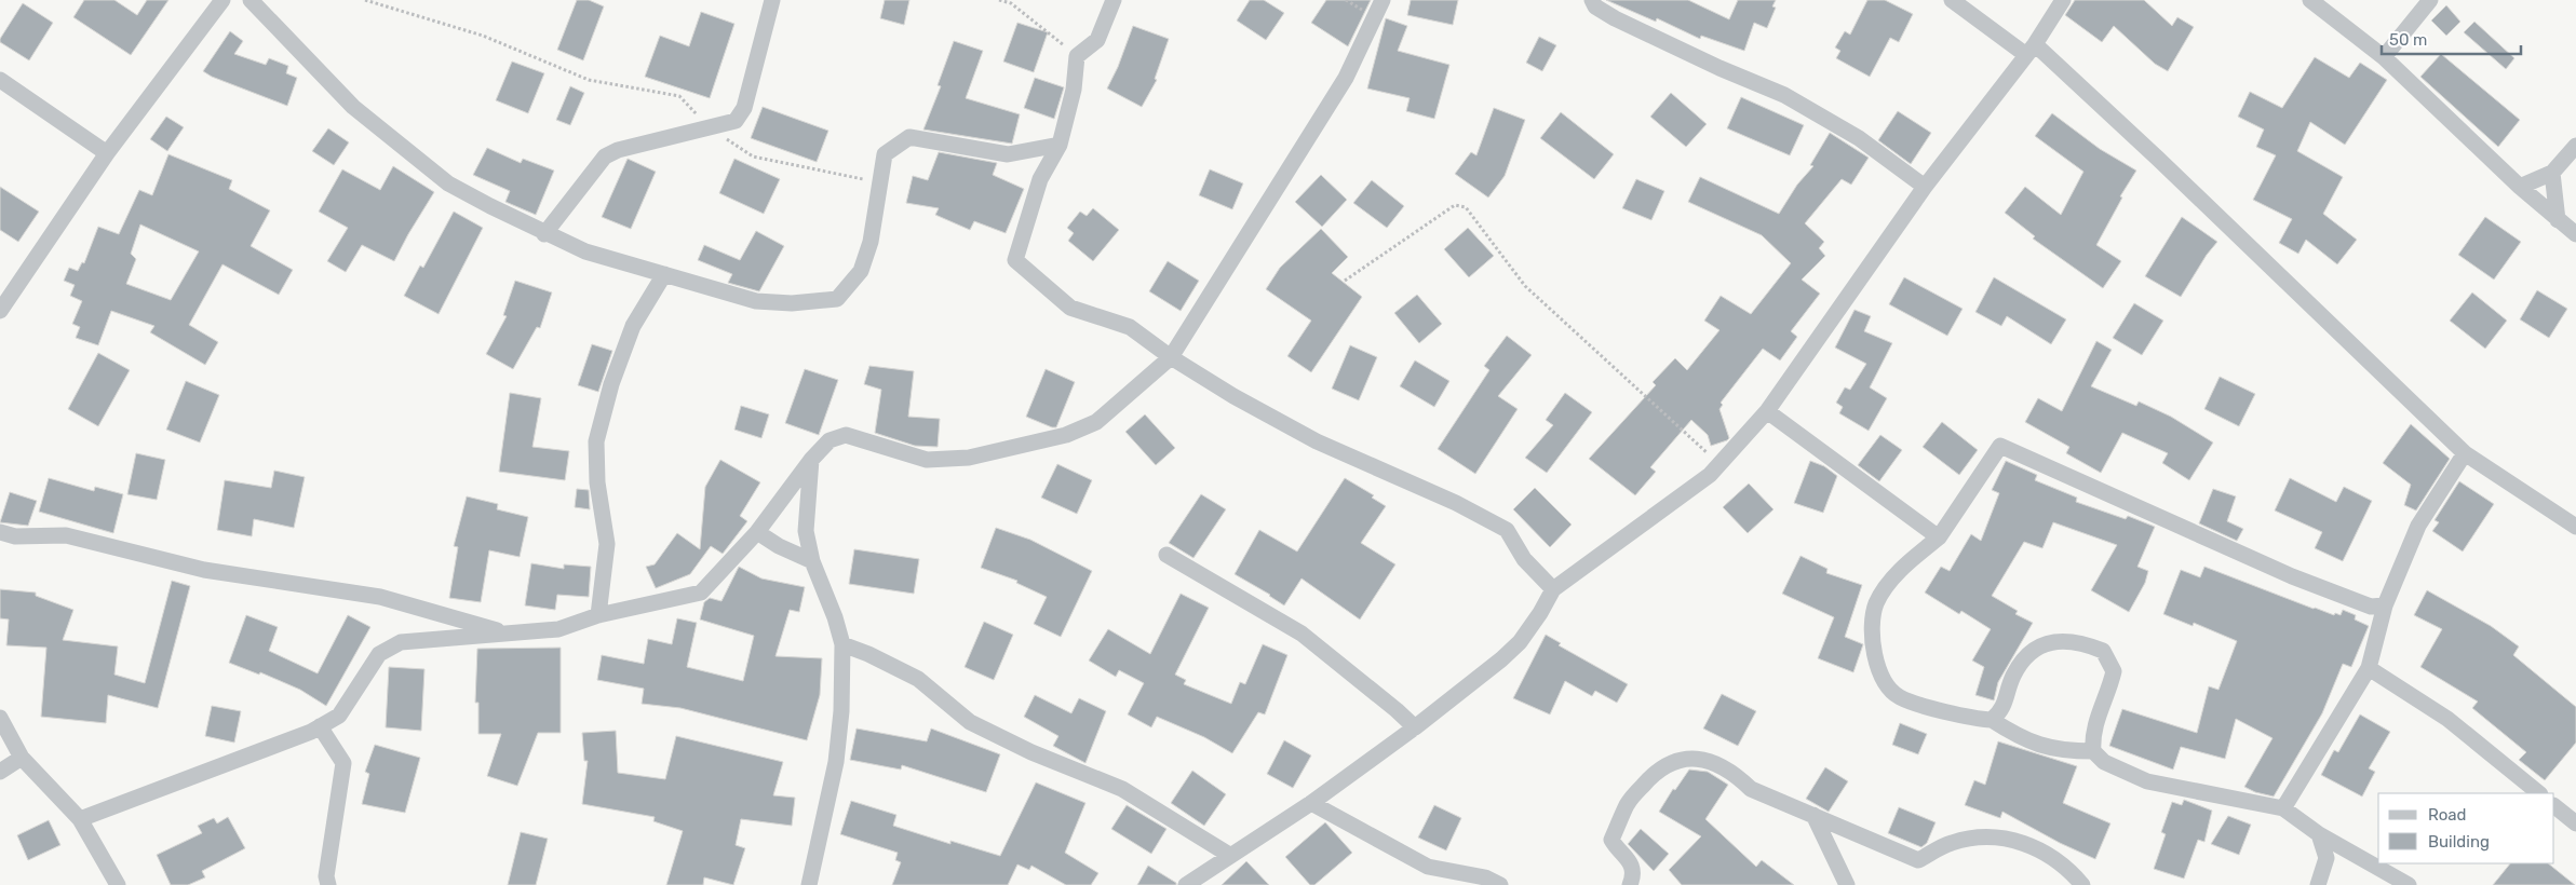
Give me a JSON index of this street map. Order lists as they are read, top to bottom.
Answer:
{
  "legend": ["Road", "Building"],
  "scale_bar": "50 m"
}
